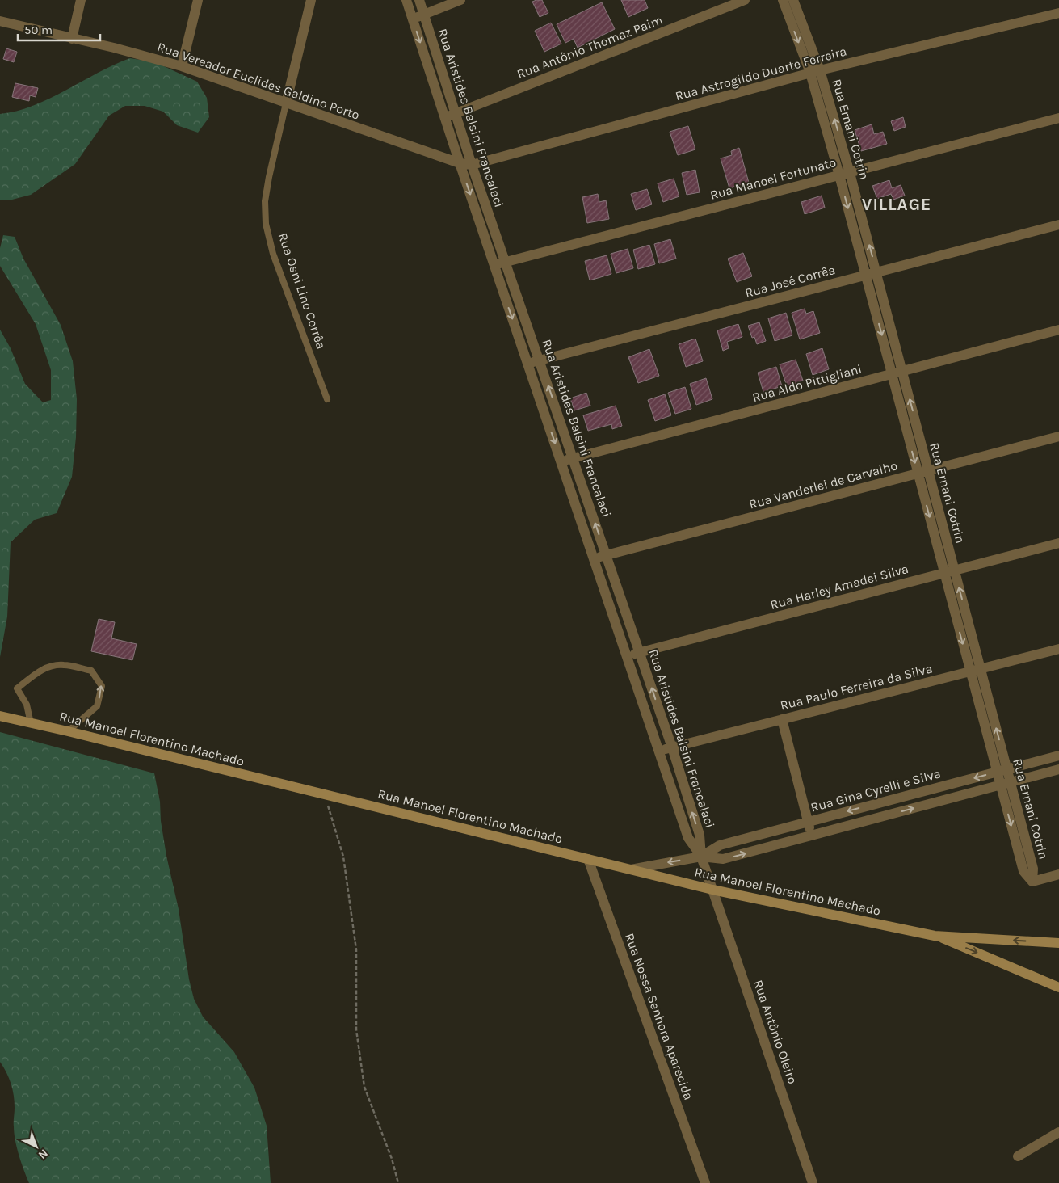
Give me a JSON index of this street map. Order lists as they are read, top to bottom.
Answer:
{
  "streets": {
    "main road": ["Rua Manoel Florentino Machado"],
    "street": [
      "Rua Antônio Thomaz Paim",
      "Rua Astrogildo Duarte Ferreira",
      "Rua Vereador Euclides Galdino Porto",
      "Rua Aristides Balsini Francalaci",
      "Rua Ernani Cotrin",
      "Rua Manoel Fortunato",
      "Rua José Corrêa",
      "Rua Osni Lino Corrêa",
      "Rua Aldo Pittigliani",
      "Rua Vanderlei de Carvalho",
      "Rua Harley Amadei Silva",
      "Rua Paulo Ferreira da Silva",
      "Rua Gina Cyrelli e Silva",
      "Rua Nossa Senhora Aparecida",
      "Rua Antônio Oleiro"
    ]
  },
  "crossings": [
    ["Rua Antônio Thomaz Paim", "Rua Aristides Balsini Francalaci"],
    ["Rua Astrogildo Duarte Ferreira", "Rua Vereador Euclides Galdino Porto"],
    ["Rua Astrogildo Duarte Ferreira", "Rua Aristides Balsini Francalaci"],
    ["Rua Astrogildo Duarte Ferreira", "Rua Ernani Cotrin"],
    ["Rua Vereador Euclides Galdino Porto", "Rua Aristides Balsini Francalaci"],
    ["Rua Vereador Euclides Galdino Porto", "Rua Osni Lino Corrêa"],
    ["Rua Aristides Balsini Francalaci", "Rua Manoel Fortunato"],
    ["Rua Aristides Balsini Francalaci", "Rua José Corrêa"],
    ["Rua Aristides Balsini Francalaci", "Rua Aldo Pittigliani"],
    ["Rua Aristides Balsini Francalaci", "Rua Vanderlei de Carvalho"],
    ["Rua Aristides Balsini Francalaci", "Rua Harley Amadei Silva"],
    ["Rua Aristides Balsini Francalaci", "Rua Paulo Ferreira da Silva"],
    ["Rua Aristides Balsini Francalaci", "Rua Gina Cyrelli e Silva"],
    ["Rua Aristides Balsini Francalaci", "Rua Antônio Oleiro"],
    ["Rua Ernani Cotrin", "Rua Manoel Fortunato"],
    ["Rua Ernani Cotrin", "Rua José Corrêa"],
    ["Rua Ernani Cotrin", "Rua Aldo Pittigliani"],
    ["Rua Ernani Cotrin", "Rua Vanderlei de Carvalho"],
    ["Rua Ernani Cotrin", "Rua Harley Amadei Silva"],
    ["Rua Ernani Cotrin", "Rua Paulo Ferreira da Silva"],
    ["Rua Ernani Cotrin", "Rua Gina Cyrelli e Silva"],
    ["Rua Manoel Florentino Machado", "Rua Gina Cyrelli e Silva"],
    ["Rua Manoel Florentino Machado", "Rua Nossa Senhora Aparecida"],
    ["Rua Manoel Florentino Machado", "Rua Antônio Oleiro"],
    ["Rua Gina Cyrelli e Silva", "Rua Antônio Oleiro"]
  ],
  "districts": ["VILLAGE"],
  "scale_bar": "50 m",
  "north": "bottom right"
}
